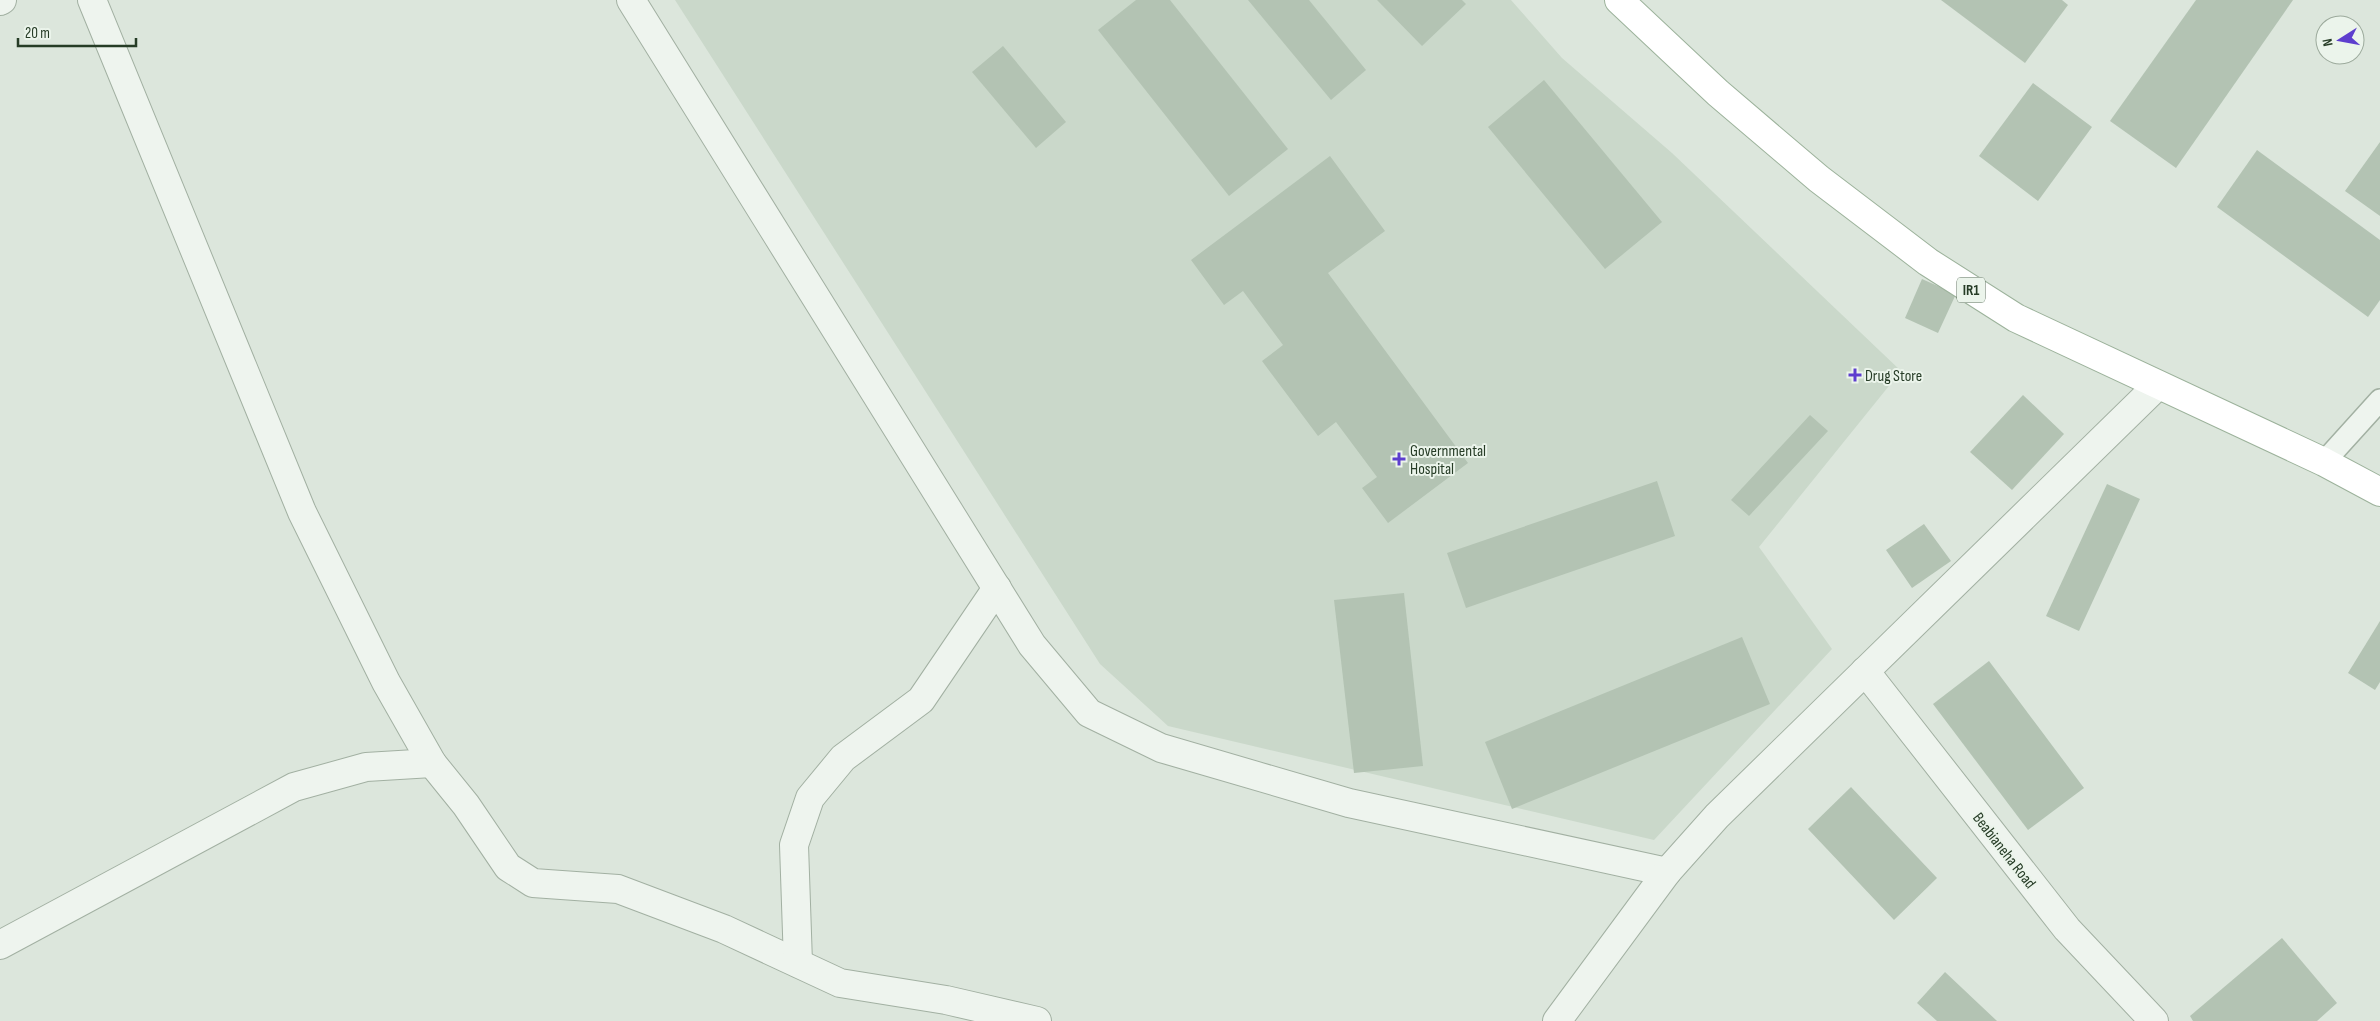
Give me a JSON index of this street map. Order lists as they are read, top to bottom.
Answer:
{
  "streets": {
    "main road": ["IR1"],
    "street": ["Beabianeha Road"]
  },
  "places": {
    "health": ["Drug Store", "Governmental Hospital"]
  },
  "scale_bar": "20 m",
  "north": "left"
}
